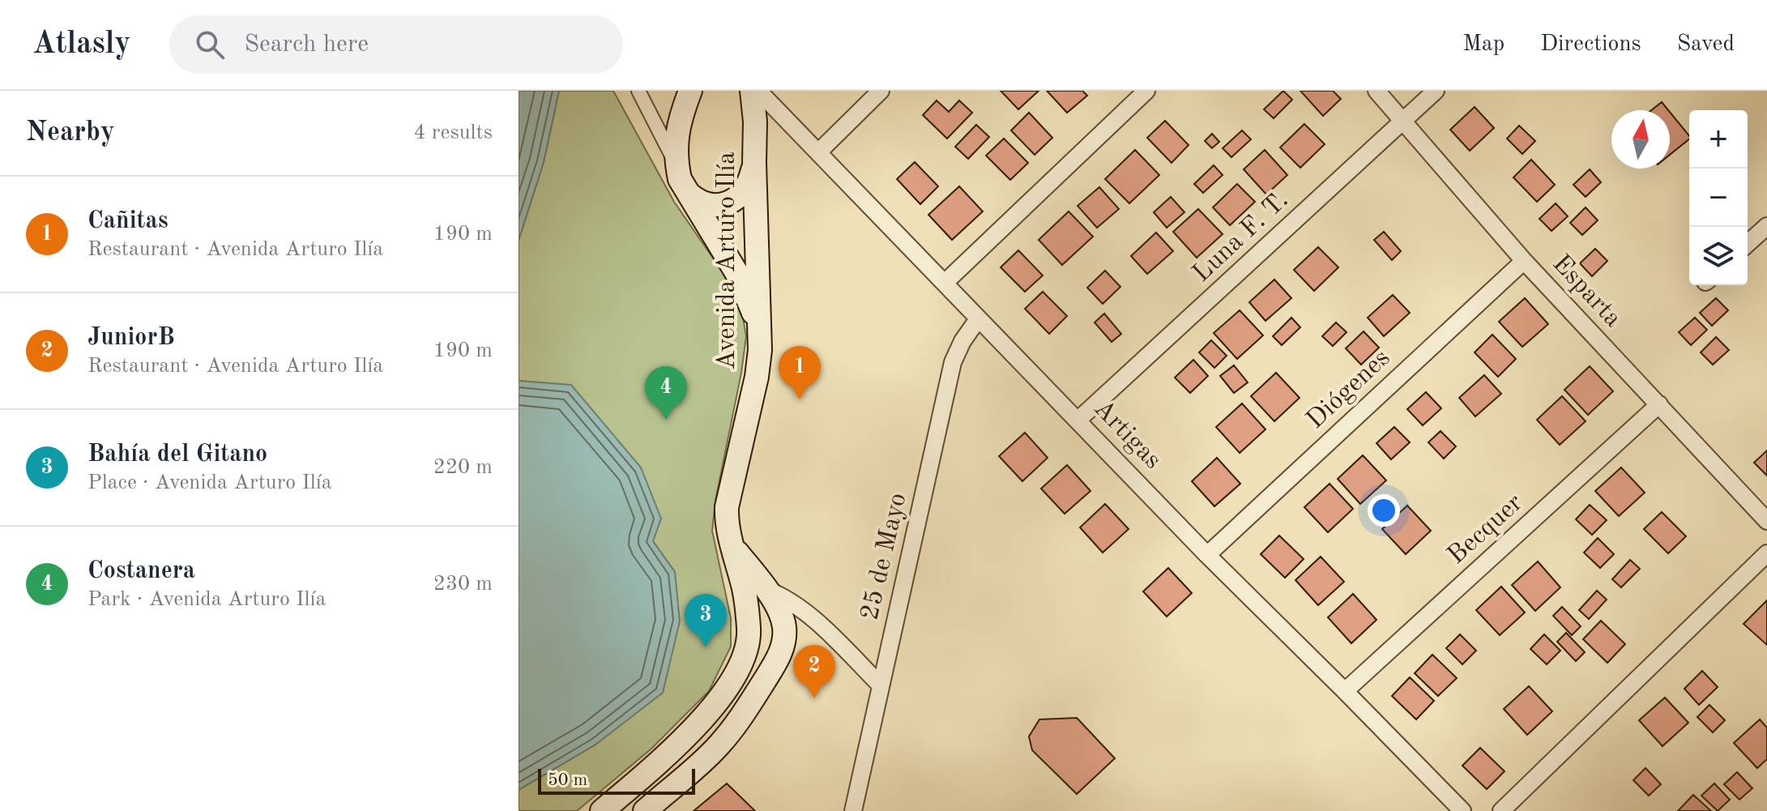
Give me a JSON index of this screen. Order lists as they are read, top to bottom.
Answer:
{
  "streets": {
    "main road": ["Avenida Arturo Ilía"],
    "street": [
      "Luna F. T.",
      "Esparta",
      "Diógenes",
      "Artigas",
      "Becquer",
      "25 de Mayo"
    ]
  },
  "crossings": [
    ["Luna F. T.", "Esparta"],
    ["Luna F. T.", "Artigas"],
    ["Esparta", "Diógenes"],
    ["Esparta", "Becquer"],
    ["Diógenes", "Artigas"],
    ["Artigas", "Becquer"],
    ["Artigas", "25 de Mayo"]
  ],
  "scale_bar": "50 m",
  "north": "top",
  "page": {
    "header": "Atlasly",
    "search": "Search here",
    "nav": ["Map", "Directions", "Saved"],
    "heading": ["Nearby", "4 results"],
    "map_buttons": ["+", "−"],
    "list": [
      {
        "mark": "1",
        "name": "Cañitas",
        "note": "Restaurant · Avenida Arturo Ilía",
        "value": "190 m"
      },
      {
        "mark": "2",
        "name": "JuniorB",
        "note": "Restaurant · Avenida Arturo Ilía",
        "value": "190 m"
      },
      {
        "mark": "3",
        "name": "Bahía del Gitano",
        "note": "Place · Avenida Arturo Ilía",
        "value": "220 m"
      },
      {
        "mark": "4",
        "name": "Costanera",
        "note": "Park · Avenida Arturo Ilía",
        "value": "230 m"
      }
    ],
    "pins": [
      "1",
      "4",
      "3",
      "2"
    ],
    "scale": "50 m"
  }
}
